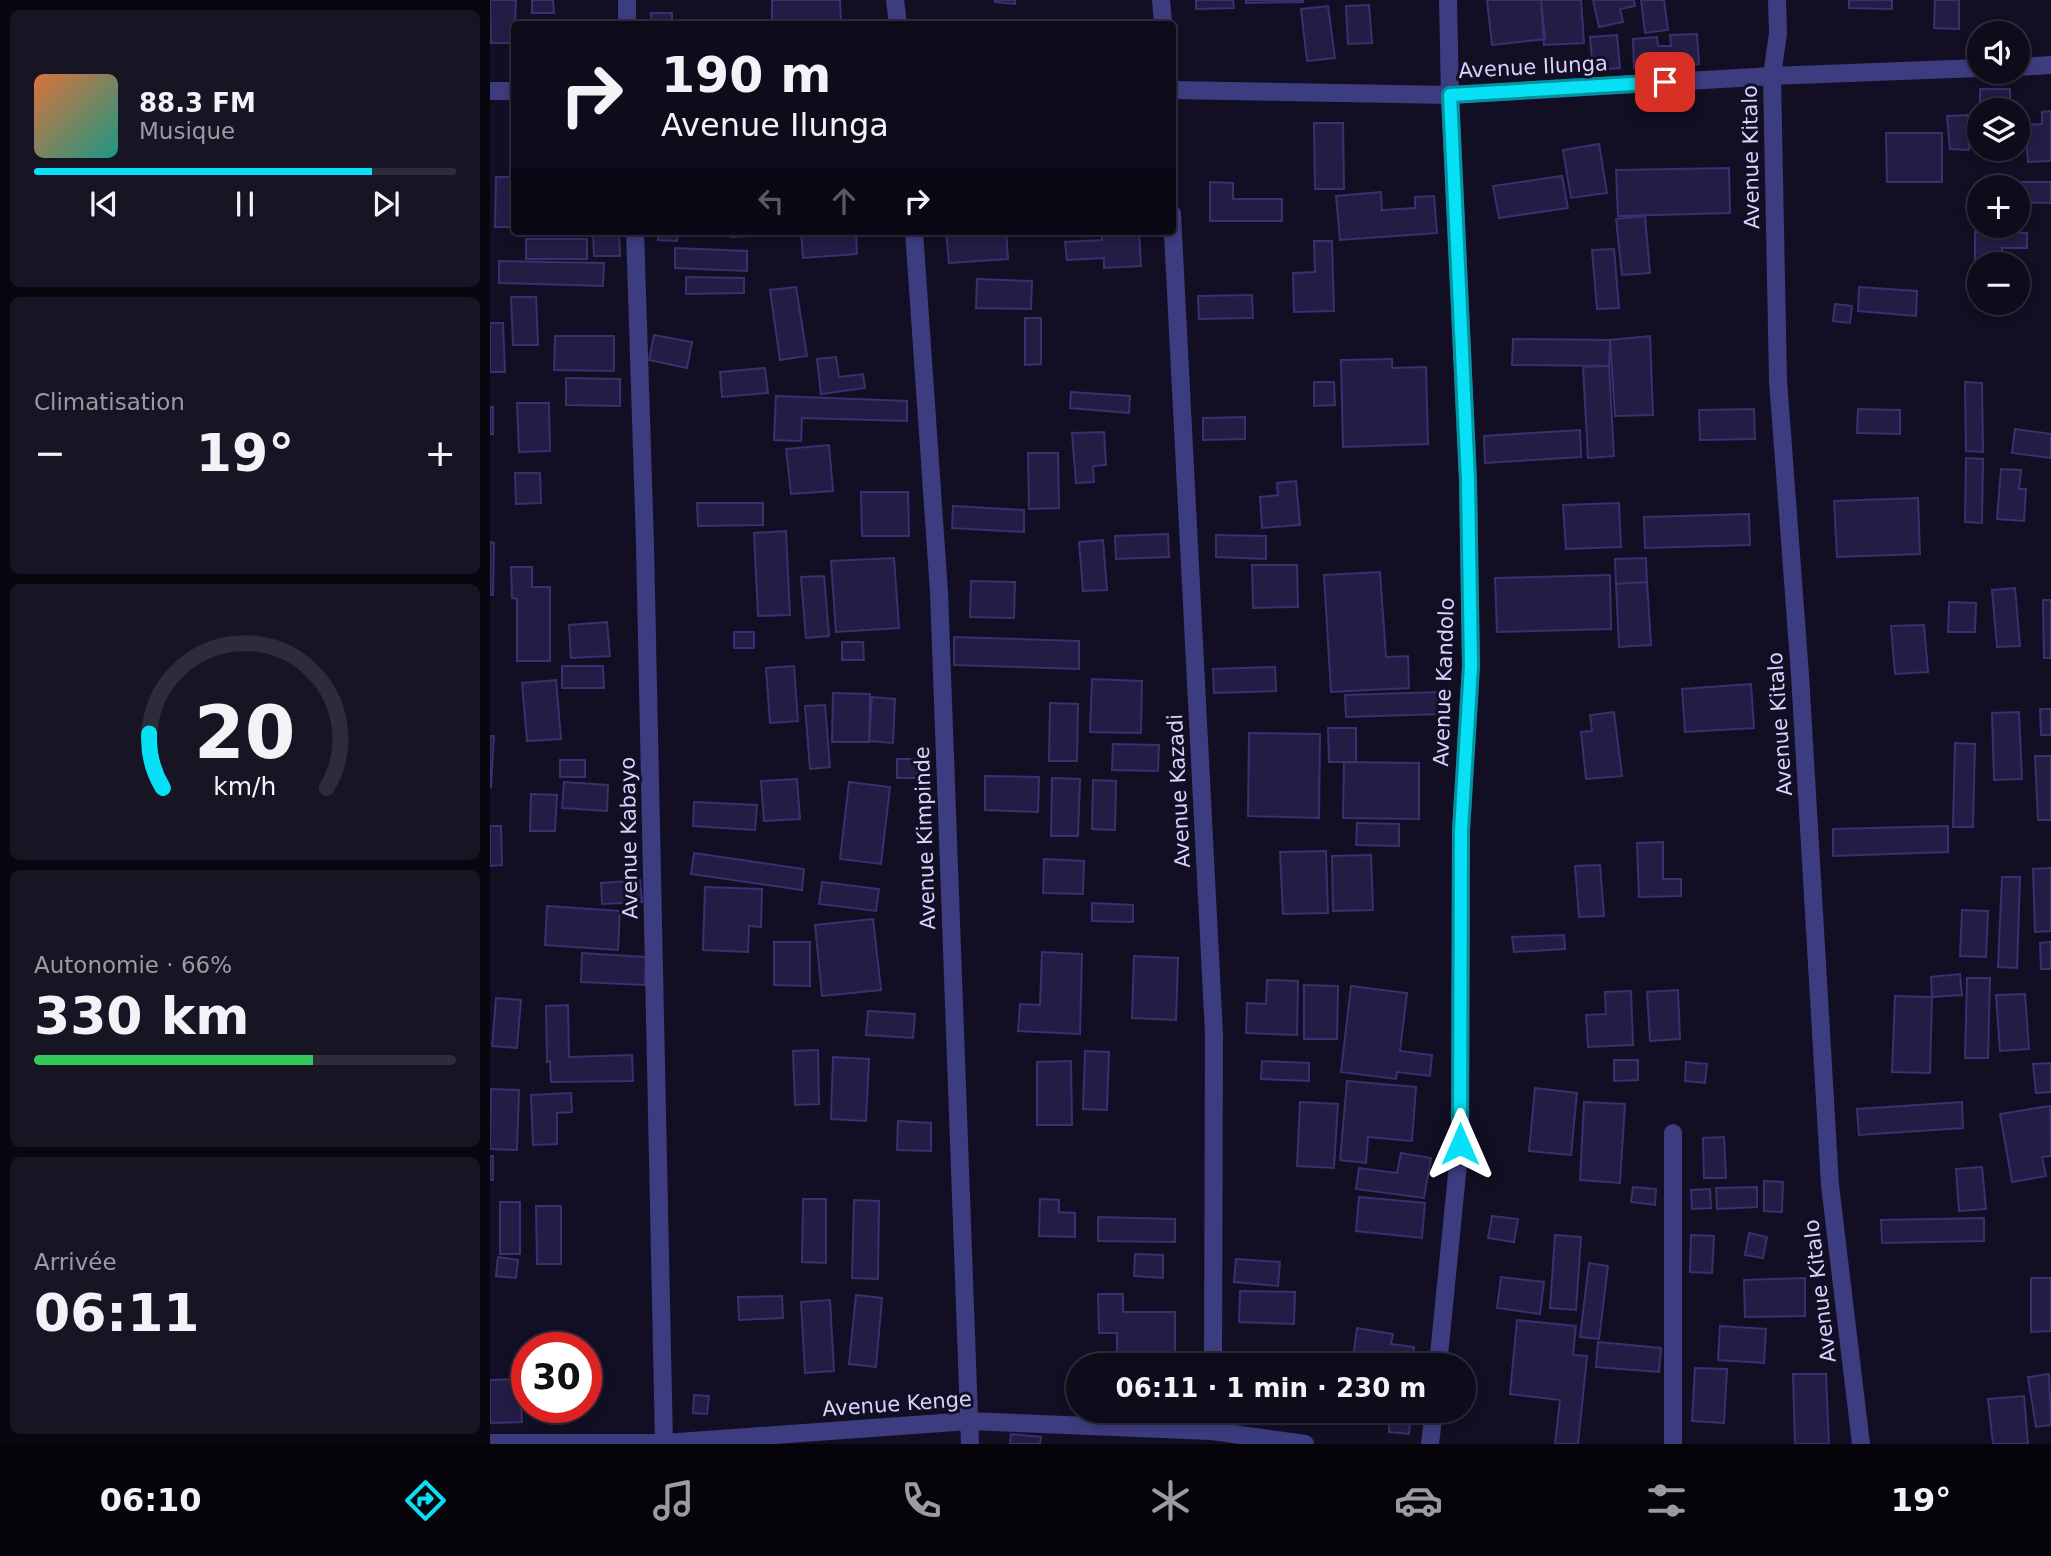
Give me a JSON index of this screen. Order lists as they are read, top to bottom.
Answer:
{
  "streets": {
    "street": [
      "Avenue Ilunga",
      "Avenue Kitalo",
      "Avenue Kandolo",
      "Avenue Kazadi",
      "Avenue Kabayo",
      "Avenue Kimpinde",
      "Avenue Kenge"
    ]
  },
  "crossings": [
    ["Avenue Ilunga", "Avenue Kitalo"],
    ["Avenue Ilunga", "Avenue Kandolo"],
    ["Avenue Kabayo", "Avenue Kenge"],
    ["Avenue Kimpinde", "Avenue Kenge"]
  ],
  "page": {
    "map_buttons": ["+", "−"],
    "turn": ["190 m", "Avenue Ilunga"],
    "song": ["88.3 FM", "Musique"],
    "tile": [
      "Climatisation",
      ["Autonomie · 66%", "330 km"],
      ["Arrivée", "06:11"]
    ],
    "heat": ["−", "19°", "+"],
    "limit": "30",
    "trip": "06:11 · 1 min · 230 m",
    "tabs": ["06:10", "19°"],
    "gauge": ["20", "km/h"]
  }
}
